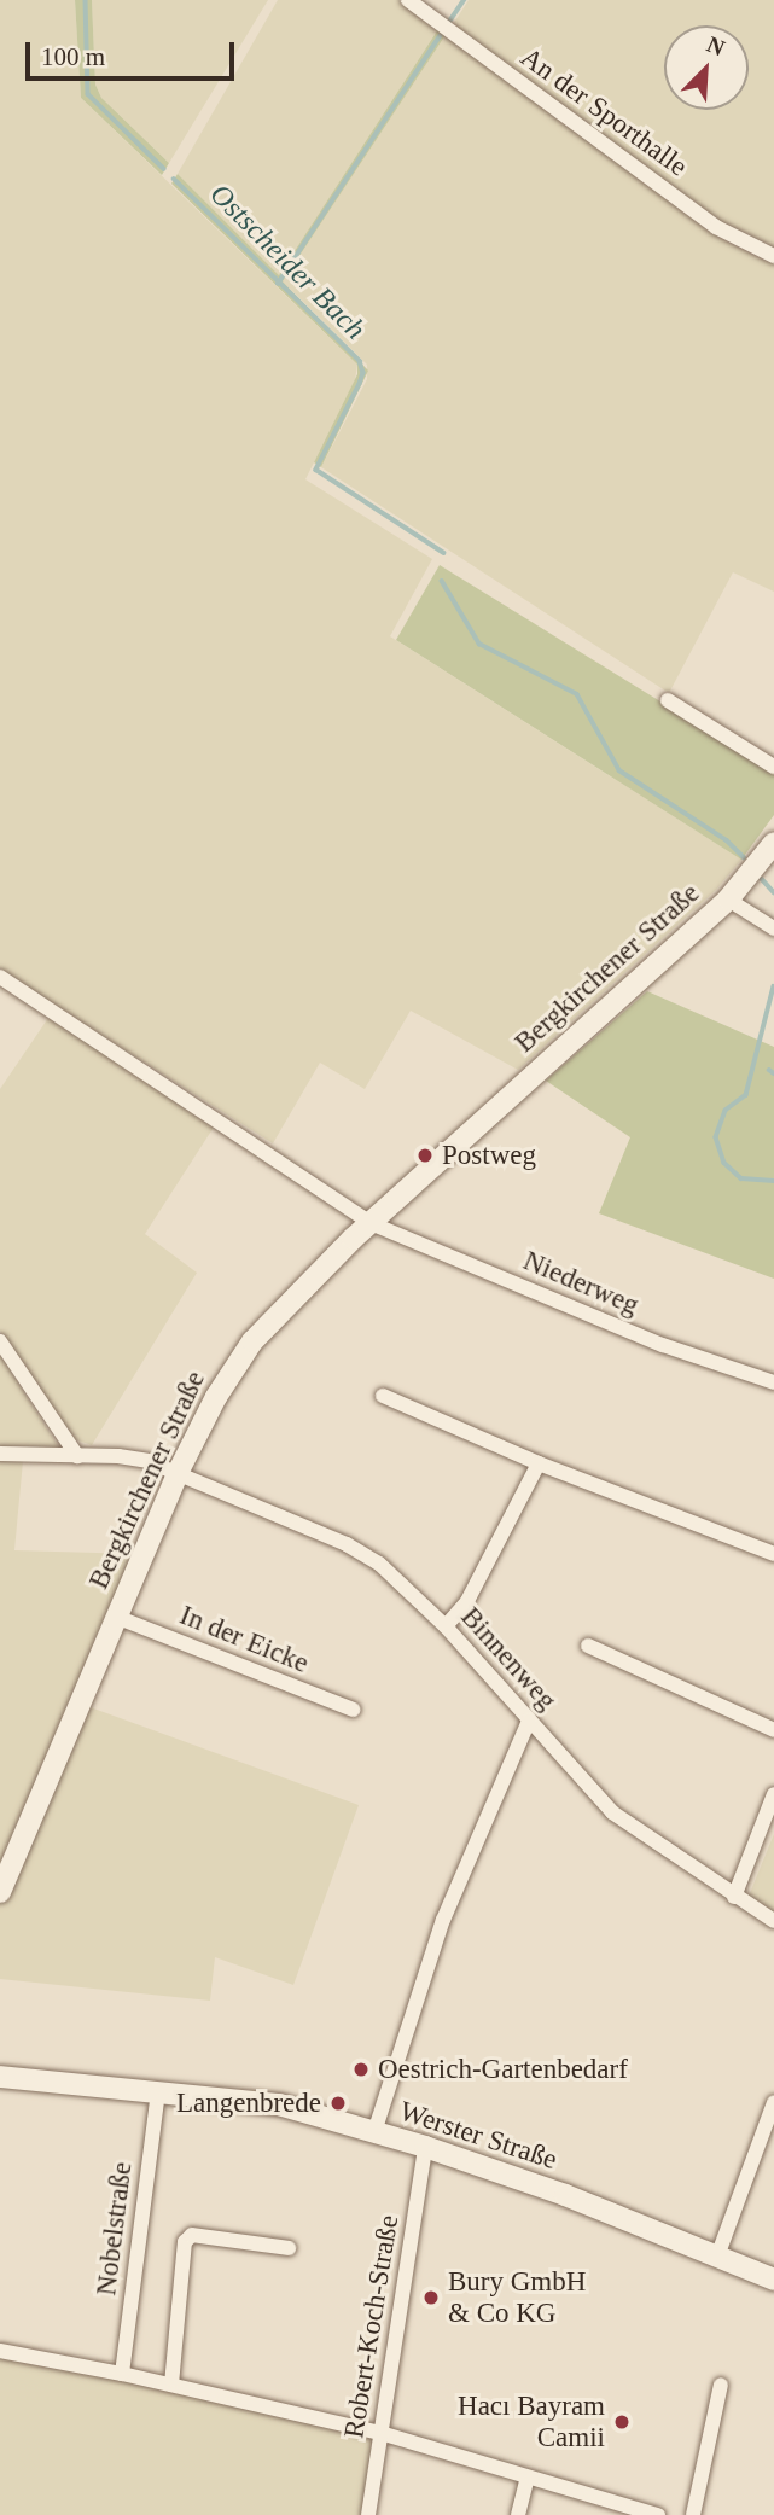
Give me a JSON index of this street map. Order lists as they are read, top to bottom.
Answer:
{
  "streets": {
    "street": [
      "An der Sporthalle",
      "Bergkirchener Straße",
      "Niederweg",
      "In der Eicke",
      "Binnenweg",
      "Werster Straße",
      "Nobelstraße",
      "Robert-Koch-Straße"
    ]
  },
  "crossings": [
    ["Bergkirchener Straße", "Niederweg"],
    ["Bergkirchener Straße", "In der Eicke"],
    ["Bergkirchener Straße", "Binnenweg"],
    ["Werster Straße", "Nobelstraße"],
    ["Werster Straße", "Robert-Koch-Straße"]
  ],
  "water": ["Ostscheider Bach"],
  "places": [
    "Postweg",
    "Oestrich-Gartenbedarf",
    "Langenbrede",
    "Bury GmbH & Co KG",
    "Hacı Bayram Camii"
  ],
  "scale_bar": "100 m",
  "north": "top right"
}
